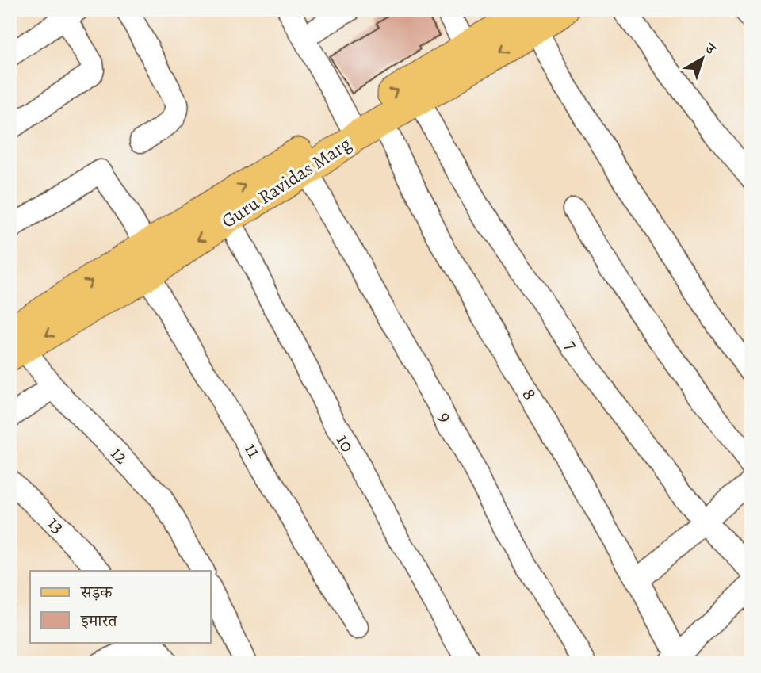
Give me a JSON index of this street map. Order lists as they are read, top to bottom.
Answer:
{
  "streets": {
    "main road": ["Guru Ravidas Marg"],
    "street": [
      "7",
      "8",
      "9",
      "10",
      "11",
      "12",
      "13"
    ]
  },
  "crossings": [
    ["Guru Ravidas Marg", "7"],
    ["Guru Ravidas Marg", "8"],
    ["Guru Ravidas Marg", "9"],
    ["Guru Ravidas Marg", "10"],
    ["Guru Ravidas Marg", "11"],
    ["Guru Ravidas Marg", "12"]
  ],
  "legend": ["सड़क", "इमारत"],
  "north": "top right"
}
